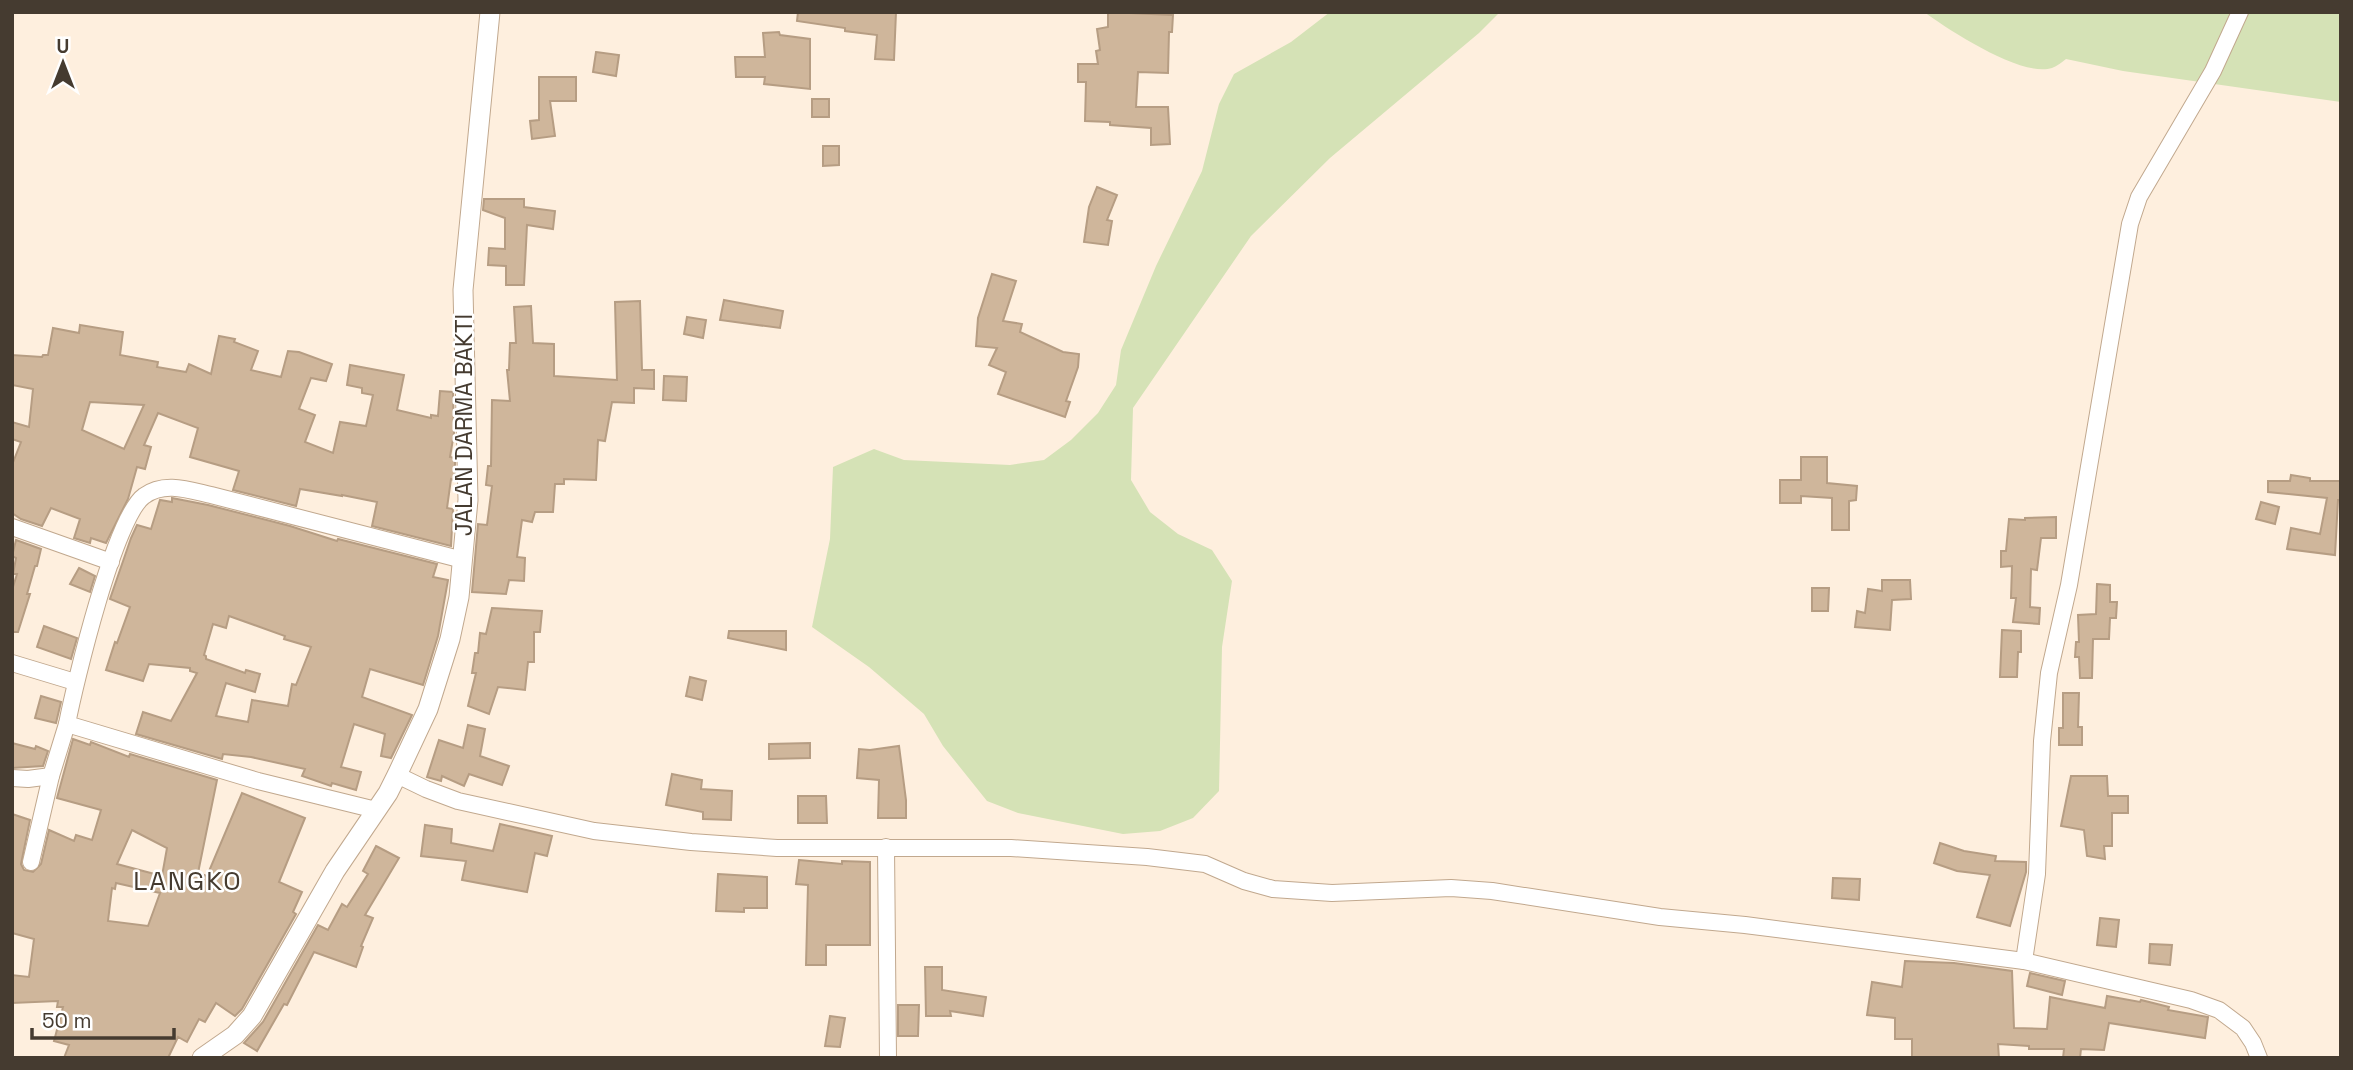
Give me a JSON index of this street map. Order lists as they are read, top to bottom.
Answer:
{
  "streets": {
    "street": ["JALAN DARMA BAKTI"]
  },
  "districts": ["LANGKO"],
  "scale_bar": "50 m",
  "north": "top"
}
